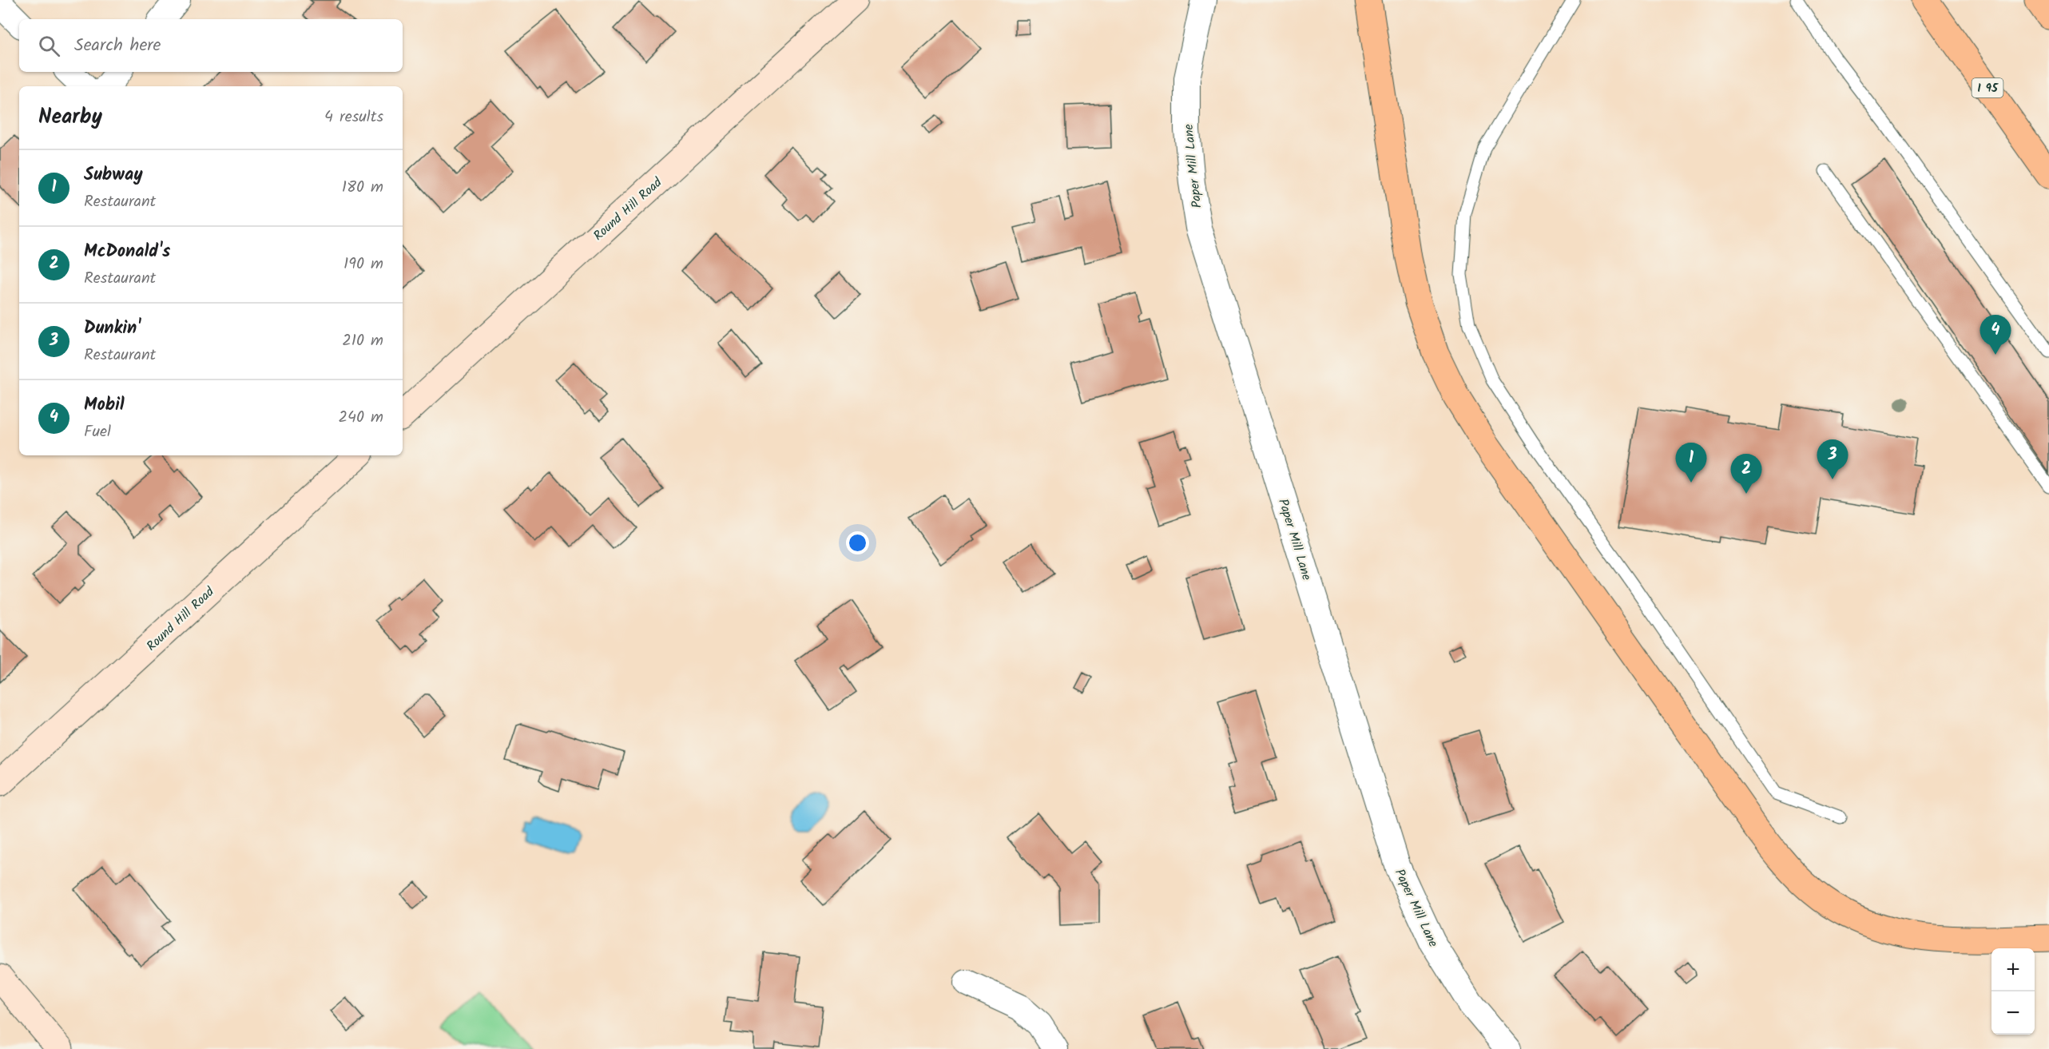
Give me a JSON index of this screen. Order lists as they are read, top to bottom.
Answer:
{
  "streets": {
    "highway": ["I 95"],
    "main road": ["Round Hill Road"],
    "street": ["Paper Mill Lane"]
  },
  "page": {
    "search": "Search here",
    "heading": ["Nearby", "4 results"],
    "list": [
      {
        "mark": "1",
        "name": "Subway",
        "note": "Restaurant",
        "value": "180 m"
      },
      {
        "mark": "2",
        "name": "McDonald's",
        "note": "Restaurant",
        "value": "190 m"
      },
      {
        "mark": "3",
        "name": "Dunkin'",
        "note": "Restaurant",
        "value": "210 m"
      },
      {
        "mark": "4",
        "name": "Mobil",
        "note": "Fuel",
        "value": "240 m"
      }
    ],
    "pins": [
      "4",
      "3",
      "1",
      "2"
    ],
    "map_buttons": ["+", "−"]
  }
}
